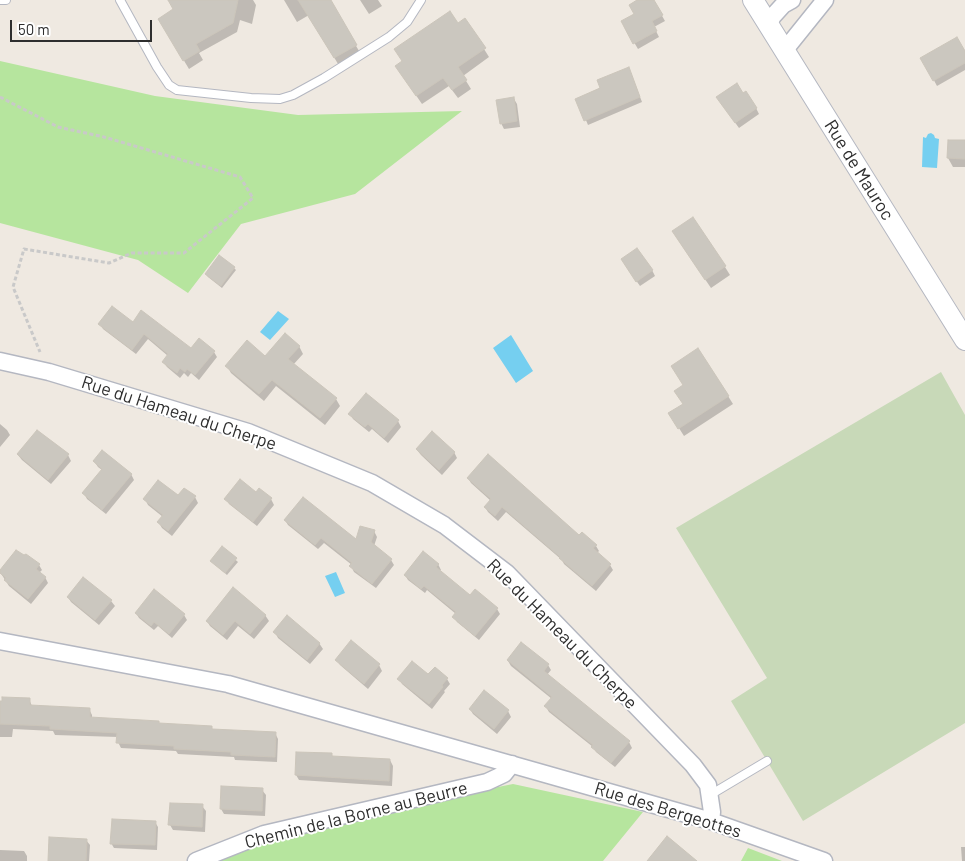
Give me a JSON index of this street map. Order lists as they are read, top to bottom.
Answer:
{
  "streets": {
    "street": [
      "Rue de Mauroc",
      "Rue du Hameau du Cherpe",
      "Rue des Bergeottes",
      "Chemin de la Borne au Beurre"
    ]
  },
  "crossings": [
    ["Rue du Hameau du Cherpe", "Rue des Bergeottes"],
    ["Rue des Bergeottes", "Chemin de la Borne au Beurre"]
  ],
  "scale_bar": "50 m"
}
